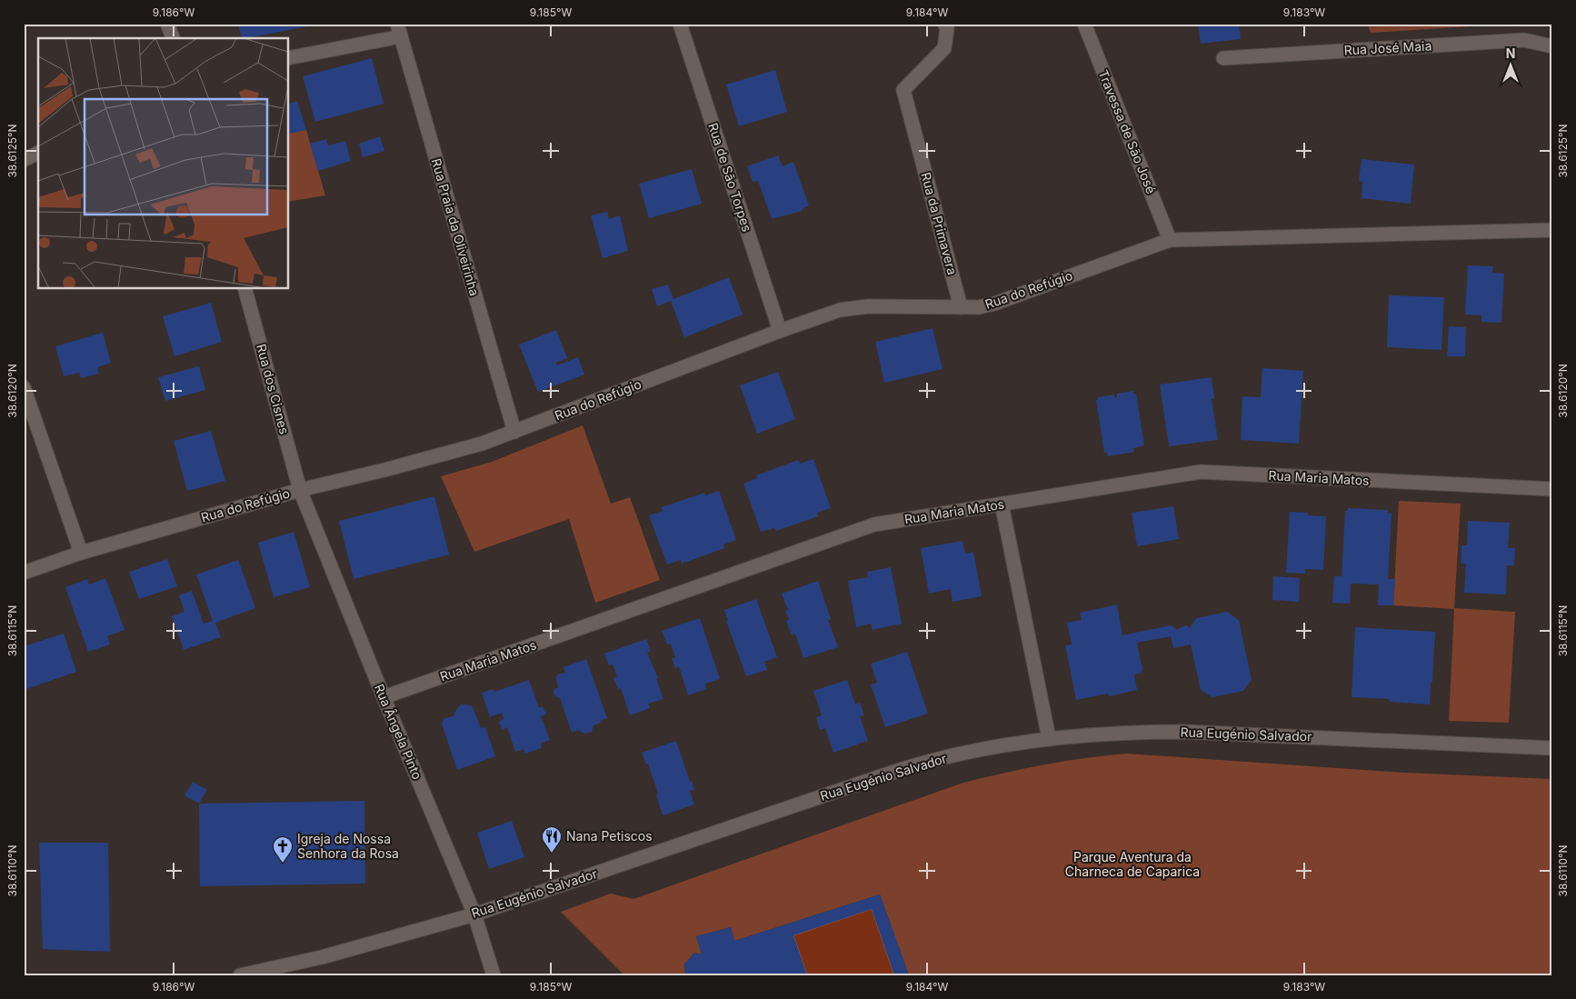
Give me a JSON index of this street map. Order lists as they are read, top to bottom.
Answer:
{
  "streets": {
    "street": [
      "Rua José Maia",
      "Travessa de São José",
      "Rua de São Torpes",
      "Rua da Primavera",
      "Rua Praia da Oliveirinha",
      "Rua do Refúgio",
      "Rua dos Cisnes",
      "Rua Maria Matos",
      "Rua Ângela Pinto",
      "Rua Eugénio Salvador"
    ]
  },
  "crossings": [
    ["Travessa de São José", "Rua do Refúgio"],
    ["Rua de São Torpes", "Rua do Refúgio"],
    ["Rua da Primavera", "Rua do Refúgio"],
    ["Rua Praia da Oliveirinha", "Rua do Refúgio"],
    ["Rua do Refúgio", "Rua dos Cisnes"],
    ["Rua do Refúgio", "Rua Ângela Pinto"],
    ["Rua dos Cisnes", "Rua Ângela Pinto"],
    ["Rua Maria Matos", "Rua Ângela Pinto"],
    ["Rua Ângela Pinto", "Rua Eugénio Salvador"]
  ],
  "parks": ["Parque Aventura da Charneca de Caparica"],
  "places": {
    "restaurant": ["Nana Petiscos"],
    "church": ["Igreja de Nossa Senhora da Rosa"]
  },
  "north": "top",
  "coordinates": [
    "9.186°W",
    "9.185°W",
    "9.184°W",
    "9.183°W",
    "38.6125°N",
    "38.6120°N",
    "38.6115°N",
    "38.6110°N"
  ]
}
